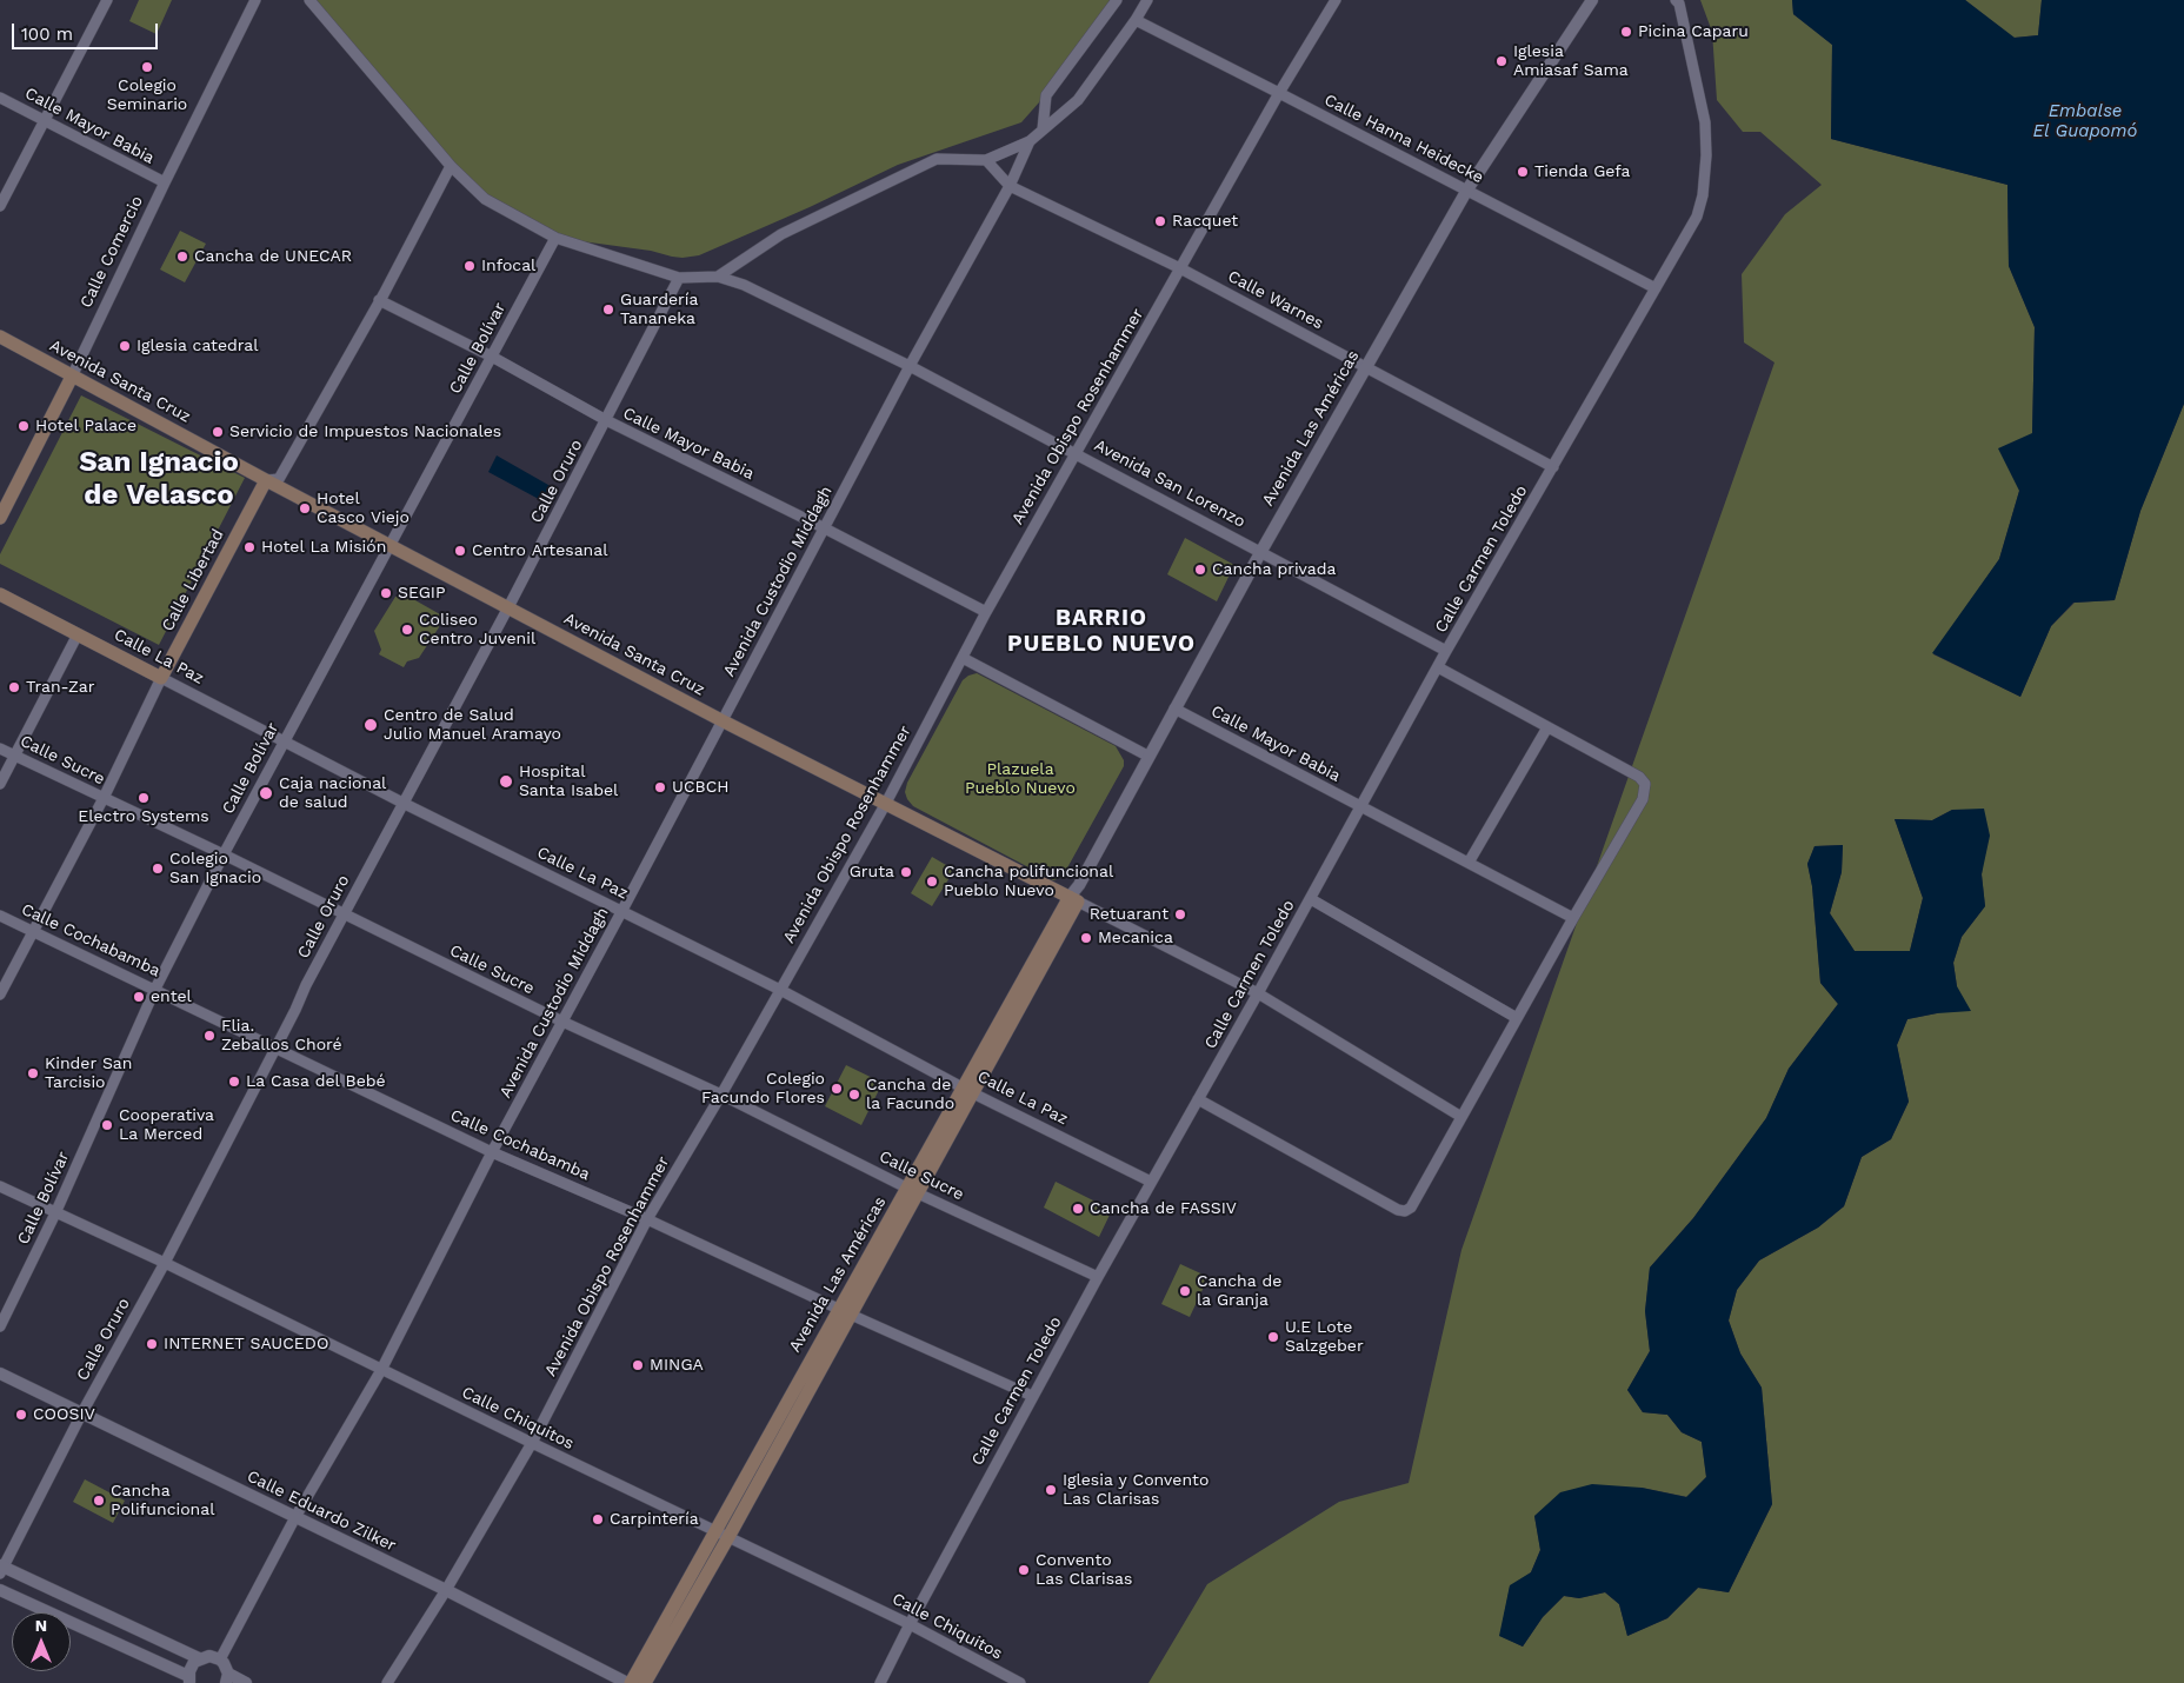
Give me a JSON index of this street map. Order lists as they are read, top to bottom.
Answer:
{
  "streets": {
    "main road": [
      "Calle Comercio",
      "Avenida Santa Cruz",
      "Avenida Las Américas",
      "Calle Libertad",
      "Calle La Paz"
    ],
    "street": [
      "Calle Mayor Babia",
      "Calle Hanna Heidecke",
      "Calle Warnes",
      "Calle Bolívar",
      "Avenida Obispo Rosenhammer",
      "Calle Oruro",
      "Avenida San Lorenzo",
      "Calle Carmen Toledo",
      "Avenida Custodio Middagh",
      "Calle Sucre",
      "Calle Cochabamba",
      "Calle Chiquitos",
      "Calle Eduardo Zilker"
    ]
  },
  "crossings": [
    ["Calle Mayor Babia", "Calle Comercio"],
    ["Calle Mayor Babia", "Calle Bolívar"],
    ["Calle Mayor Babia", "Avenida Obispo Rosenhammer"],
    ["Calle Mayor Babia", "Avenida Las Américas"],
    ["Calle Mayor Babia", "Calle Oruro"],
    ["Calle Mayor Babia", "Calle Carmen Toledo"],
    ["Calle Mayor Babia", "Calle Libertad"],
    ["Calle Mayor Babia", "Avenida Custodio Middagh"],
    ["Calle Hanna Heidecke", "Avenida Obispo Rosenhammer"],
    ["Calle Hanna Heidecke", "Avenida Las Américas"],
    ["Calle Hanna Heidecke", "Calle Carmen Toledo"],
    ["Calle Comercio", "Avenida Santa Cruz"],
    ["Calle Warnes", "Avenida Obispo Rosenhammer"],
    ["Calle Warnes", "Avenida Las Américas"],
    ["Calle Warnes", "Calle Carmen Toledo"],
    ["Calle Warnes", "Avenida Custodio Middagh"],
    ["Calle Bolívar", "Avenida Santa Cruz"],
    ["Calle Bolívar", "Avenida San Lorenzo"],
    ["Calle Bolívar", "Calle La Paz"],
    ["Calle Bolívar", "Calle Sucre"],
    ["Calle Bolívar", "Calle Cochabamba"],
    ["Calle Bolívar", "Calle Chiquitos"],
    ["Avenida Santa Cruz", "Avenida Obispo Rosenhammer"],
    ["Avenida Santa Cruz", "Avenida Las Américas"],
    ["Avenida Santa Cruz", "Calle Oruro"],
    ["Avenida Santa Cruz", "Calle Carmen Toledo"],
    ["Avenida Santa Cruz", "Calle Libertad"],
    ["Avenida Santa Cruz", "Avenida Custodio Middagh"],
    ["Avenida Obispo Rosenhammer", "Avenida San Lorenzo"],
    ["Avenida Obispo Rosenhammer", "Calle La Paz"],
    ["Avenida Obispo Rosenhammer", "Calle Sucre"],
    ["Avenida Obispo Rosenhammer", "Calle Cochabamba"],
    ["Avenida Obispo Rosenhammer", "Calle Chiquitos"],
    ["Avenida Obispo Rosenhammer", "Calle Eduardo Zilker"],
    ["Avenida Las Américas", "Avenida San Lorenzo"],
    ["Avenida Las Américas", "Calle La Paz"],
    ["Avenida Las Américas", "Calle Sucre"],
    ["Avenida Las Américas", "Calle Cochabamba"],
    ["Avenida Las Américas", "Calle Chiquitos"],
    ["Avenida Las Américas", "Calle Eduardo Zilker"],
    ["Calle Oruro", "Avenida San Lorenzo"],
    ["Calle Oruro", "Calle La Paz"],
    ["Calle Oruro", "Calle Sucre"],
    ["Calle Oruro", "Calle Cochabamba"],
    ["Calle Oruro", "Calle Chiquitos"],
    ["Calle Oruro", "Calle Eduardo Zilker"],
    ["Avenida San Lorenzo", "Calle Carmen Toledo"],
    ["Avenida San Lorenzo", "Calle Libertad"],
    ["Avenida San Lorenzo", "Avenida Custodio Middagh"],
    ["Calle Carmen Toledo", "Calle La Paz"],
    ["Calle Carmen Toledo", "Calle Sucre"],
    ["Calle Carmen Toledo", "Calle Cochabamba"],
    ["Calle Carmen Toledo", "Calle Chiquitos"],
    ["Calle Libertad", "Calle La Paz"],
    ["Calle Libertad", "Calle Sucre"],
    ["Calle Libertad", "Calle Cochabamba"],
    ["Avenida Custodio Middagh", "Calle La Paz"],
    ["Avenida Custodio Middagh", "Calle Sucre"],
    ["Avenida Custodio Middagh", "Calle Cochabamba"],
    ["Avenida Custodio Middagh", "Calle Chiquitos"],
    ["Avenida Custodio Middagh", "Calle Eduardo Zilker"]
  ],
  "districts": ["San Ignacio de Velasco", "BARRIO PUEBLO NUEVO"],
  "water": ["Embalse El Guapomó"],
  "parks": ["Plazuela Pueblo Nuevo"],
  "places": [
    "Picina Caparu",
    "Iglesia Amiasaf Sama",
    "Colegio Seminario",
    "Tienda Gefa",
    "Racquet",
    "Cancha de UNECAR",
    "Infocal",
    "Guardería Tananeka",
    "Iglesia catedral",
    "Hotel Palace",
    "Servicio de Impuestos Nacionales",
    "Hotel Casco Viejo",
    "Hotel La Misión",
    "Centro Artesanal",
    "Cancha privada",
    "SEGIP",
    "Coliseo Centro Juvenil",
    "Tran-Zar",
    "Centro de Salud Julio Manuel Aramayo",
    "Hospital Santa Isabel",
    "UCBCH",
    "Caja nacional de salud",
    "Electro Systems",
    "Colegio San Ignacio",
    "Gruta",
    "Cancha polifuncional Pueblo Nuevo",
    "Retuarant",
    "Mecanica",
    "entel",
    "Flia. Zeballos Choré",
    "Kinder San Tarcisio",
    "La Casa del Bebé",
    "Colegio Facundo Flores",
    "Cancha de la Facundo",
    "Cooperativa La Merced",
    "Cancha de FASSIV",
    "Cancha de la Granja",
    "U.E Lote Salzgeber",
    "INTERNET SAUCEDO",
    "MINGA",
    "COOSIV",
    "Iglesia y Convento Las Clarisas",
    "Cancha Polifuncional",
    "Carpintería",
    "Convento Las Clarisas"
  ],
  "scale_bar": "100 m",
  "north": "top"
}
